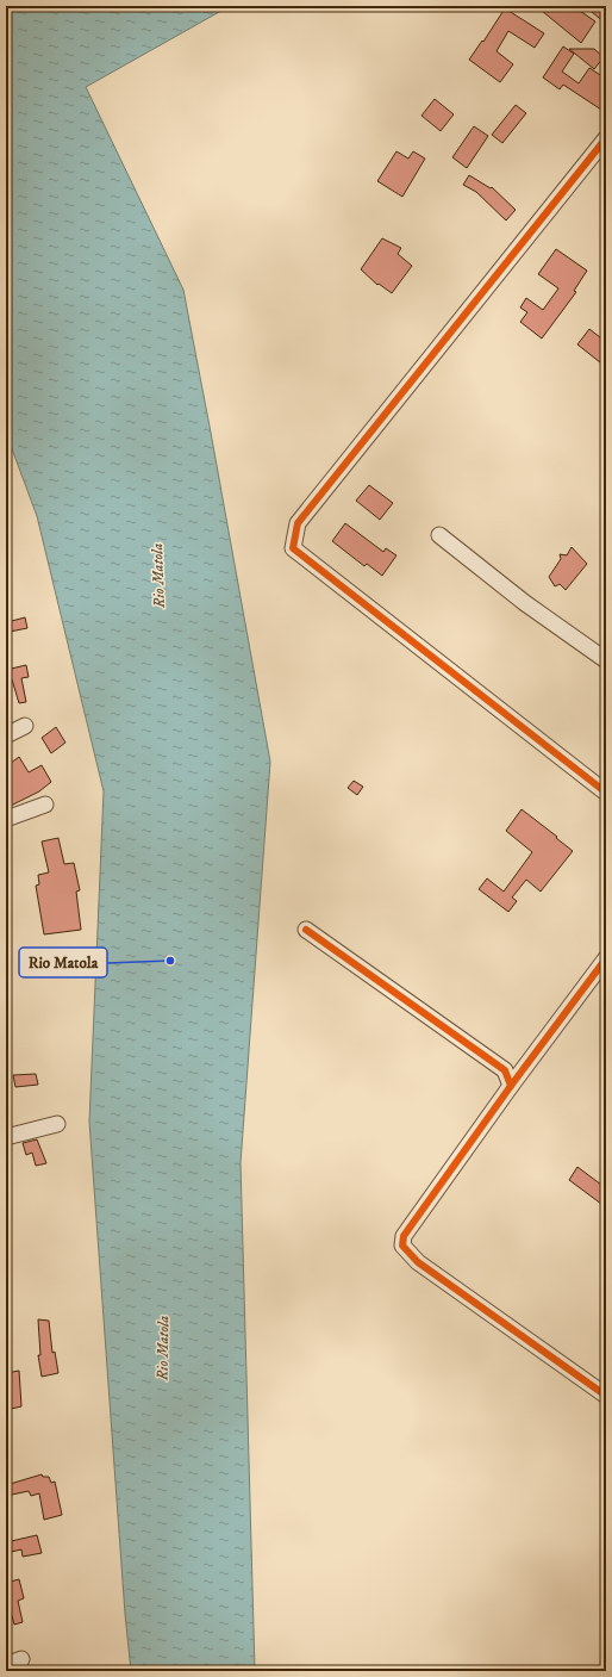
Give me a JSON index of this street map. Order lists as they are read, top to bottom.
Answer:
{
  "water": ["Rio Matola"],
  "places": ["Rio Matola"]
}
